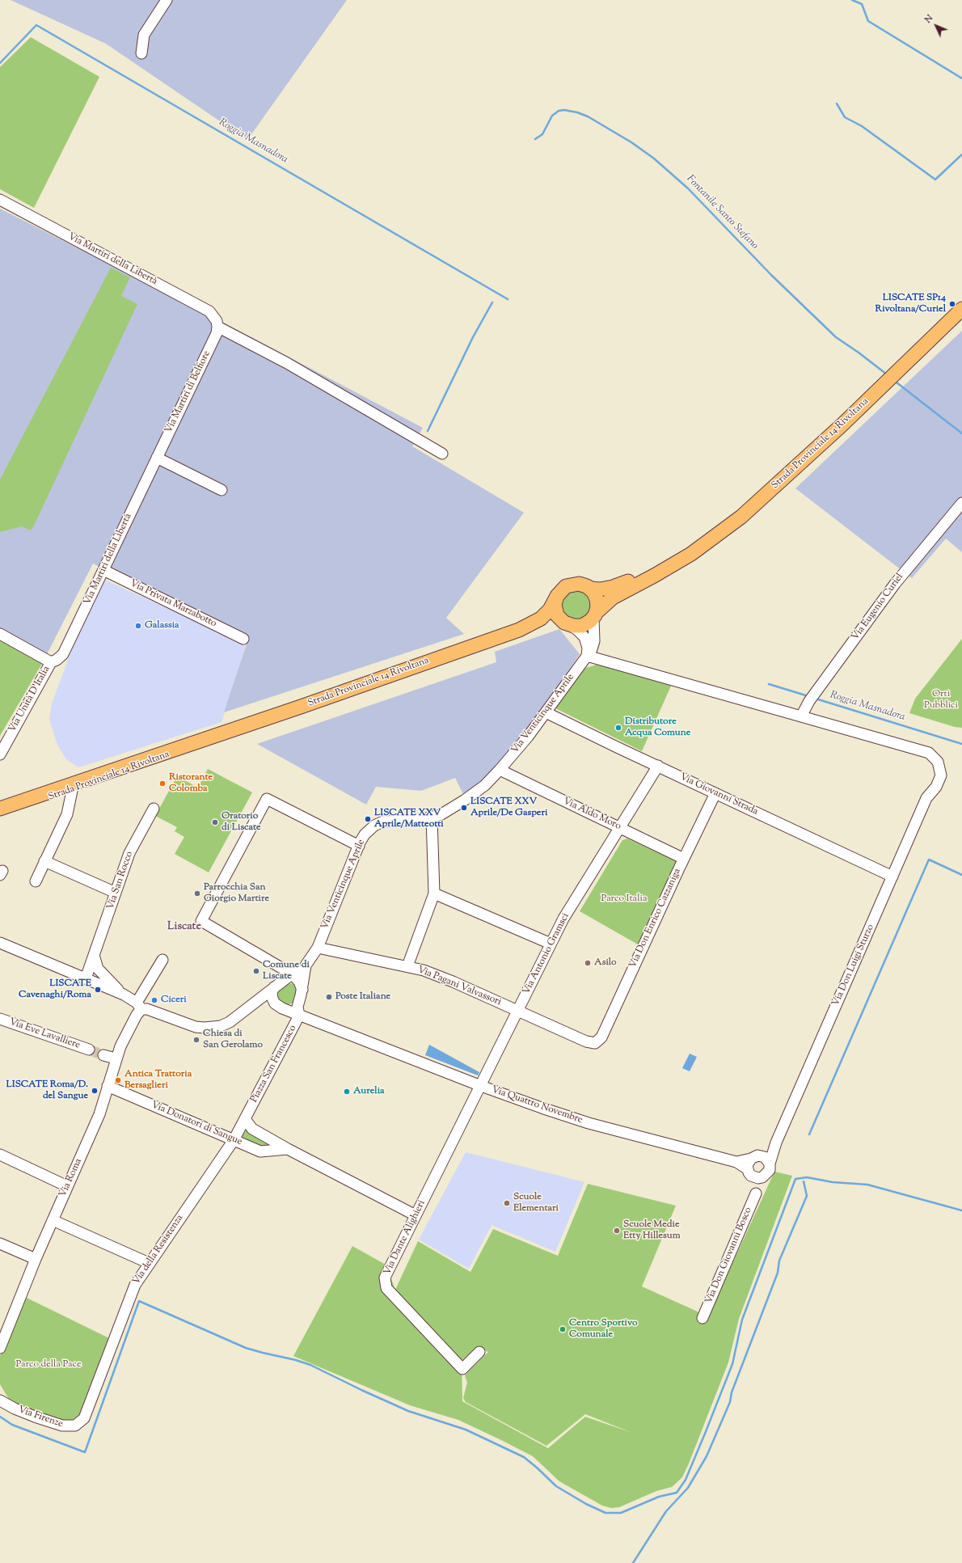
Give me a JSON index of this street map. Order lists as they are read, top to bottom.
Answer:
{
  "streets": {
    "main road": ["Strada Provinciale 14 Rivoltana"],
    "street": [
      "Via Martiri della Libertà",
      "Via Martiri di Belfiore",
      "Via Privata Marzabotto",
      "Via Eugenio Curiel",
      "Via Unità D'Italia",
      "Via Venticinque Aprile",
      "Via Giovanni Strada",
      "Via Aldo Moro",
      "Via San Rocco",
      "Via Don Enrico Cazzaniga",
      "Via Antonio Gramsci",
      "Via Don Luigi Sturzo",
      "Via Pagani Valvassori",
      "Via Eve Lavalliere",
      "Piazza San Francesco",
      "Via Quattro Novembre",
      "Via Donatori di Sangue",
      "Via Roma",
      "Via Dante Alighieri",
      "Via della Resistenza",
      "Via Don Giovanni Bosco",
      "Via Firenze"
    ]
  },
  "crossings": [
    ["Via Martiri della Libertà", "Via Martiri di Belfiore"],
    ["Via Martiri della Libertà", "Via Privata Marzabotto"],
    ["Via Martiri della Libertà", "Via Unità D'Italia"],
    ["Strada Provinciale 14 Rivoltana", "Via Venticinque Aprile"],
    ["Via Eugenio Curiel", "Via Don Luigi Sturzo"],
    ["Via Venticinque Aprile", "Via Giovanni Strada"],
    ["Via Venticinque Aprile", "Via Aldo Moro"],
    ["Via Venticinque Aprile", "Via Pagani Valvassori"],
    ["Via Venticinque Aprile", "Via Roma"],
    ["Via Giovanni Strada", "Via Don Enrico Cazzaniga"],
    ["Via Giovanni Strada", "Via Antonio Gramsci"],
    ["Via Giovanni Strada", "Via Don Luigi Sturzo"],
    ["Via Aldo Moro", "Via Don Enrico Cazzaniga"],
    ["Via Aldo Moro", "Via Antonio Gramsci"],
    ["Via Don Enrico Cazzaniga", "Via Pagani Valvassori"],
    ["Via Antonio Gramsci", "Via Pagani Valvassori"],
    ["Via Antonio Gramsci", "Via Quattro Novembre"],
    ["Via Antonio Gramsci", "Via Dante Alighieri"],
    ["Via Don Luigi Sturzo", "Via Quattro Novembre"],
    ["Via Don Luigi Sturzo", "Via Don Giovanni Bosco"],
    ["Piazza San Francesco", "Via Quattro Novembre"],
    ["Piazza San Francesco", "Via Donatori di Sangue"],
    ["Piazza San Francesco", "Via della Resistenza"],
    ["Via Quattro Novembre", "Via Dante Alighieri"],
    ["Via Quattro Novembre", "Via Don Giovanni Bosco"],
    ["Via Donatori di Sangue", "Via Roma"],
    ["Via Donatori di Sangue", "Via Dante Alighieri"],
    ["Via Donatori di Sangue", "Via della Resistenza"],
    ["Via della Resistenza", "Via Firenze"]
  ],
  "districts": ["Liscate"],
  "water": ["Roggia Masnadora", "Fontanile Santo Stefano"],
  "parks": ["Orti Pubblici", "Parco Italia", "Parco della Pace"],
  "places": [
    "LISCATE SP14 Rivoltana/Curiel",
    "Galassia",
    "Distributore Acqua Comune",
    "Ristorante Colomba",
    "LISCATE XXV Aprile/De Gasperi",
    "LISCATE XXV Aprile/Matteotti",
    "Oratorio di Liscate",
    "Parrocchia San Giorgio Martire",
    "Asilo",
    "Comune di Liscate",
    "LISCATE Cavenaghi/Roma",
    "Poste Italiane",
    "Ciceri",
    "Chiesa di San Gerolamo",
    "Antica Trattoria Bersaglieri",
    "LISCATE Roma/D. del Sangue",
    "Aurelia",
    "Scuole Elementari",
    "Scuole Medie Etty Hillesum",
    "Centro Sportivo Comunale"
  ],
  "north": "top left"
}
